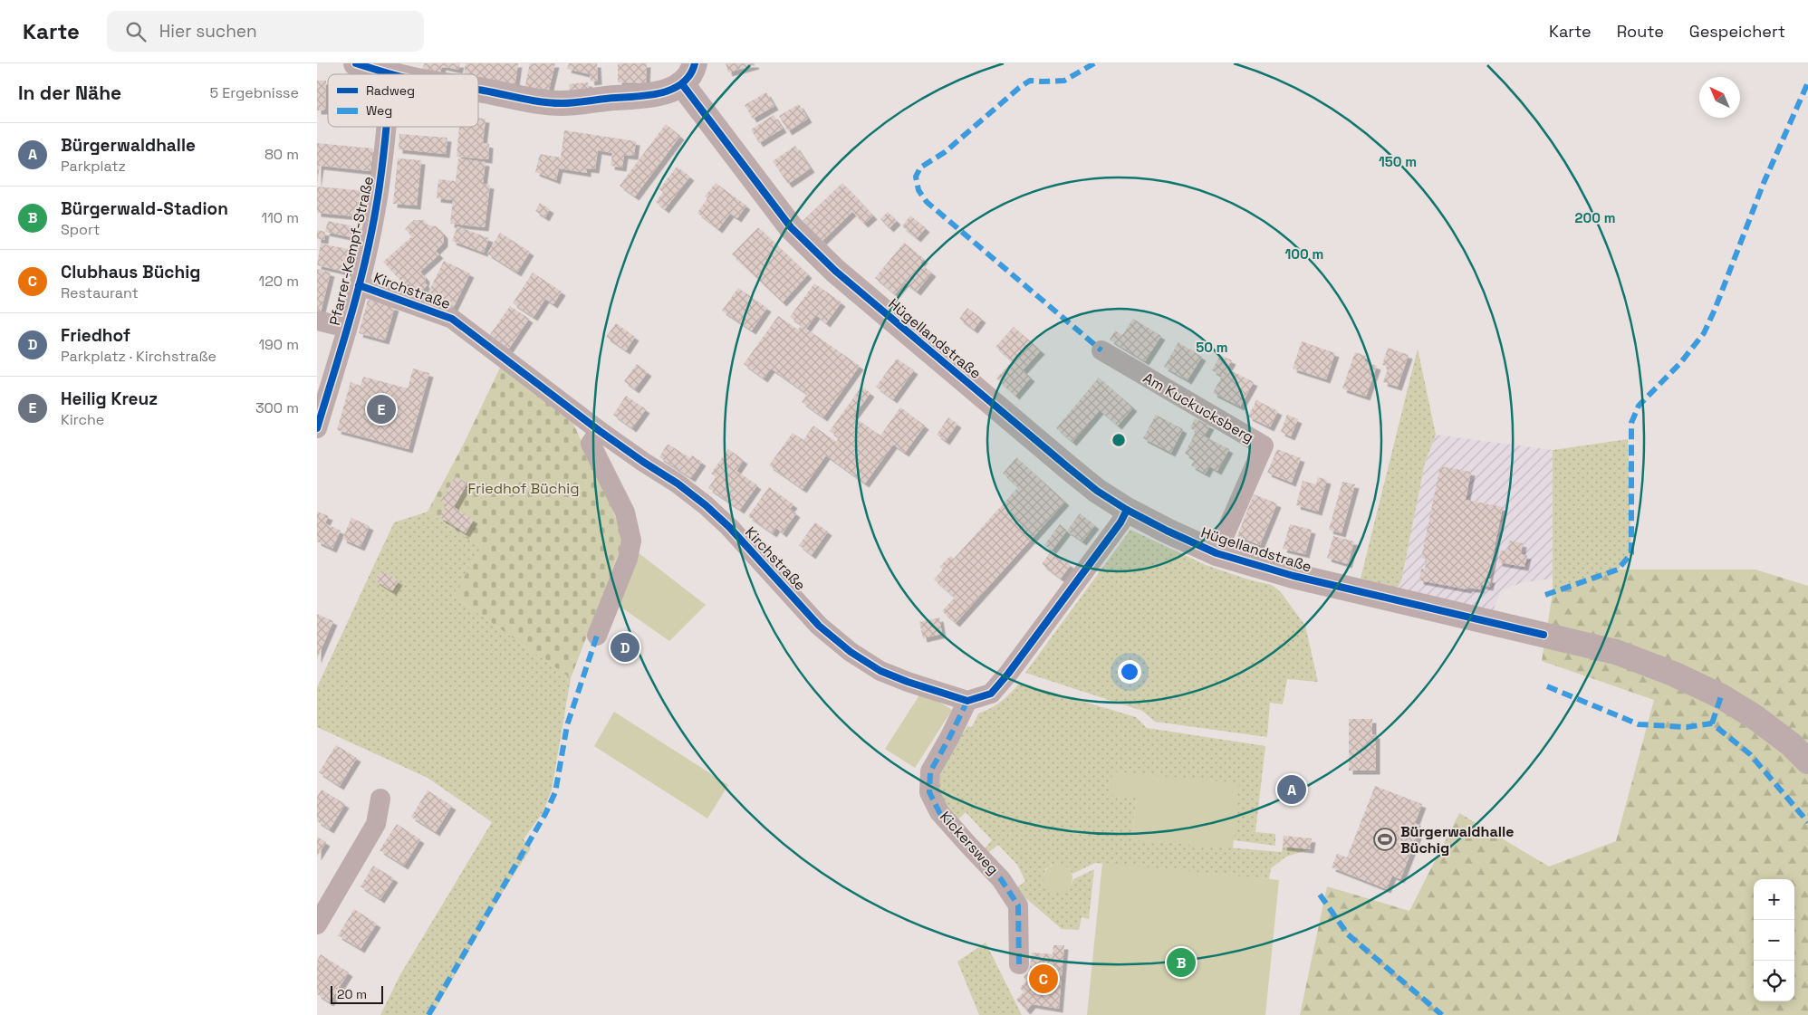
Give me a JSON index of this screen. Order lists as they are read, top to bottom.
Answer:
{
  "streets": {
    "street": [
      "Pfarrer-Kempf-Straße",
      "Kirchstraße",
      "Hügellandstraße",
      "Am Kuckucksberg",
      "Kickersweg"
    ]
  },
  "crossings": [
    ["Pfarrer-Kempf-Straße", "Kirchstraße"],
    ["Kirchstraße", "Kickersweg"],
    ["Hügellandstraße", "Am Kuckucksberg"]
  ],
  "parks": ["Friedhof Büchig"],
  "places": {
    "sports": ["Bürgerwaldhalle Büchig"]
  },
  "legend": ["Radweg", "Weg"],
  "scale_bar": "20 m",
  "north": "top left",
  "page": {
    "header": "Karte",
    "search": "Hier suchen",
    "nav": ["Karte", "Route", "Gespeichert"],
    "heading": ["In der Nähe", "5 Ergebnisse"],
    "list": [
      {
        "mark": "A",
        "name": "Bürgerwaldhalle",
        "note": "Parkplatz",
        "value": "80 m"
      },
      {
        "mark": "B",
        "name": "Bürgerwald-Stadion",
        "note": "Sport",
        "value": "110 m"
      },
      {
        "mark": "C",
        "name": "Clubhaus Büchig",
        "note": "Restaurant",
        "value": "120 m"
      },
      {
        "mark": "D",
        "name": "Friedhof",
        "note": "Parkplatz · Kirchstraße",
        "value": "190 m"
      },
      {
        "mark": "E",
        "name": "Heilig Kreuz",
        "note": "Kirche",
        "value": "300 m"
      }
    ],
    "pins": [
      "E",
      "D",
      "A",
      "B",
      "C"
    ],
    "map_buttons": ["+", "−"],
    "scale": "20 m"
  },
  "rings": [
    "150 m",
    "200 m",
    "100 m",
    "50 m"
  ]
}
